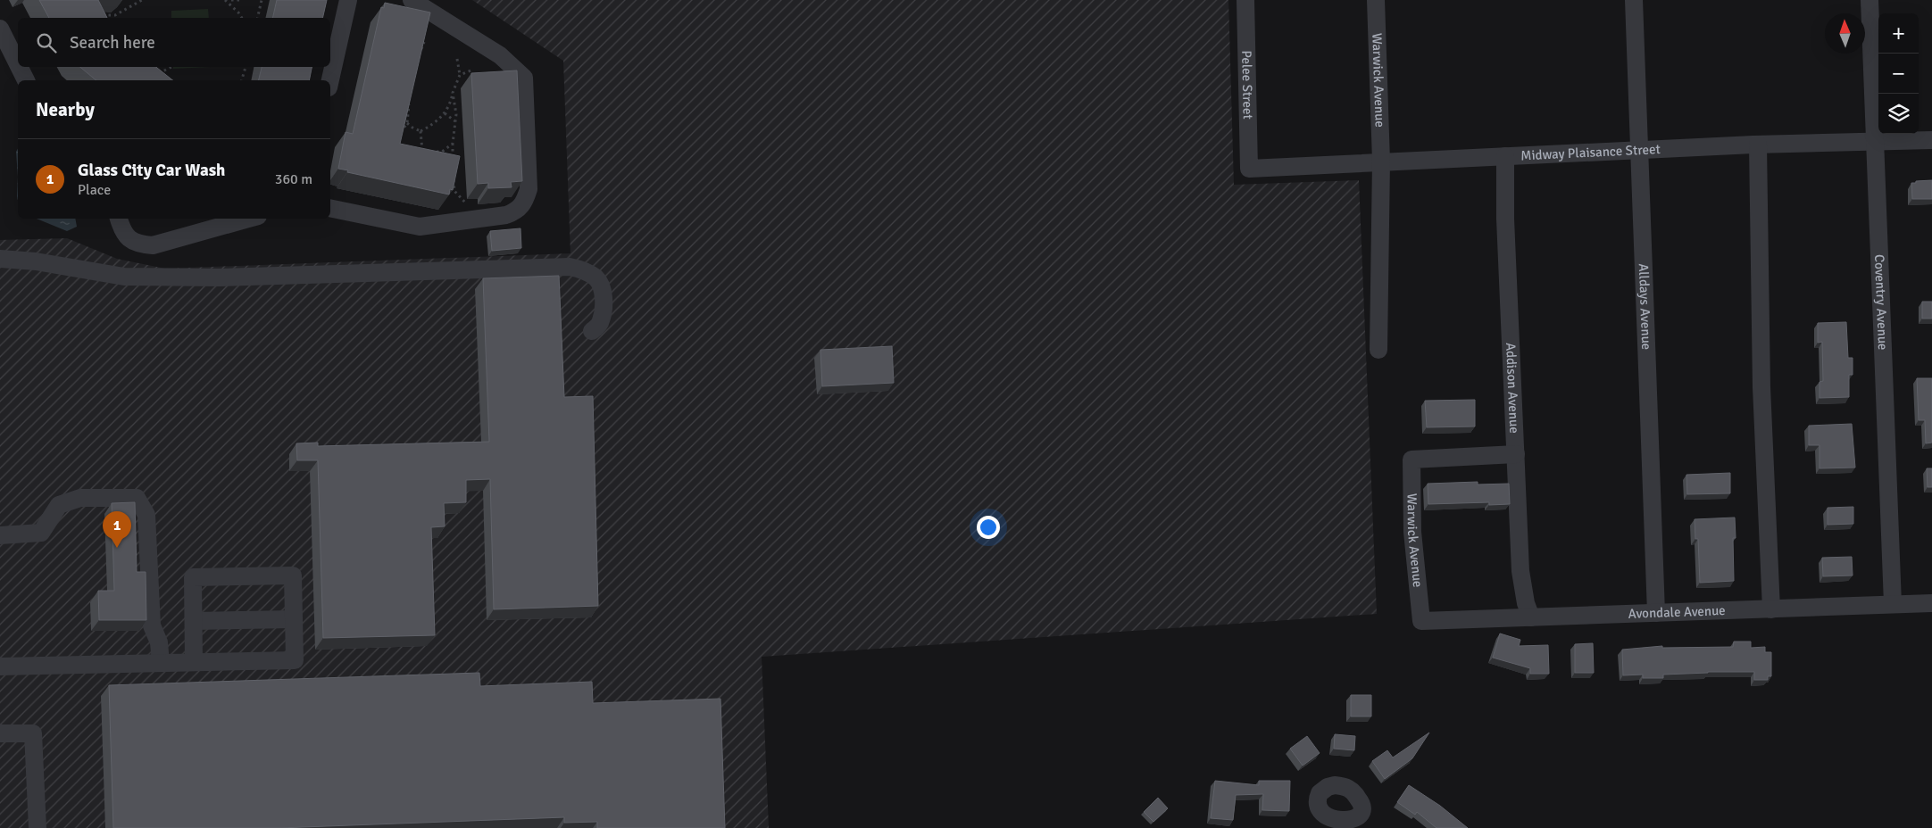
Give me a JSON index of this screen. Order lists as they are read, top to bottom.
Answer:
{
  "streets": {
    "street": [
      "Warwick Avenue",
      "Pelee Street",
      "Midway Plaisance Street",
      "Coventry Avenue",
      "Alldays Avenue",
      "Addison Avenue",
      "Avondale Avenue"
    ]
  },
  "crossings": [
    ["Warwick Avenue", "Midway Plaisance Street"],
    ["Warwick Avenue", "Addison Avenue"],
    ["Warwick Avenue", "Avondale Avenue"],
    ["Pelee Street", "Midway Plaisance Street"],
    ["Midway Plaisance Street", "Coventry Avenue"],
    ["Midway Plaisance Street", "Alldays Avenue"],
    ["Midway Plaisance Street", "Addison Avenue"],
    ["Coventry Avenue", "Avondale Avenue"],
    ["Alldays Avenue", "Avondale Avenue"],
    ["Addison Avenue", "Avondale Avenue"]
  ],
  "north": "top",
  "page": {
    "map_buttons": ["+", "−"],
    "search": "Search here",
    "heading": "Nearby",
    "list": [
      {
        "mark": "1",
        "name": "Glass City Car Wash",
        "note": "Place",
        "value": "360 m"
      }
    ],
    "pins": "1"
  }
}
